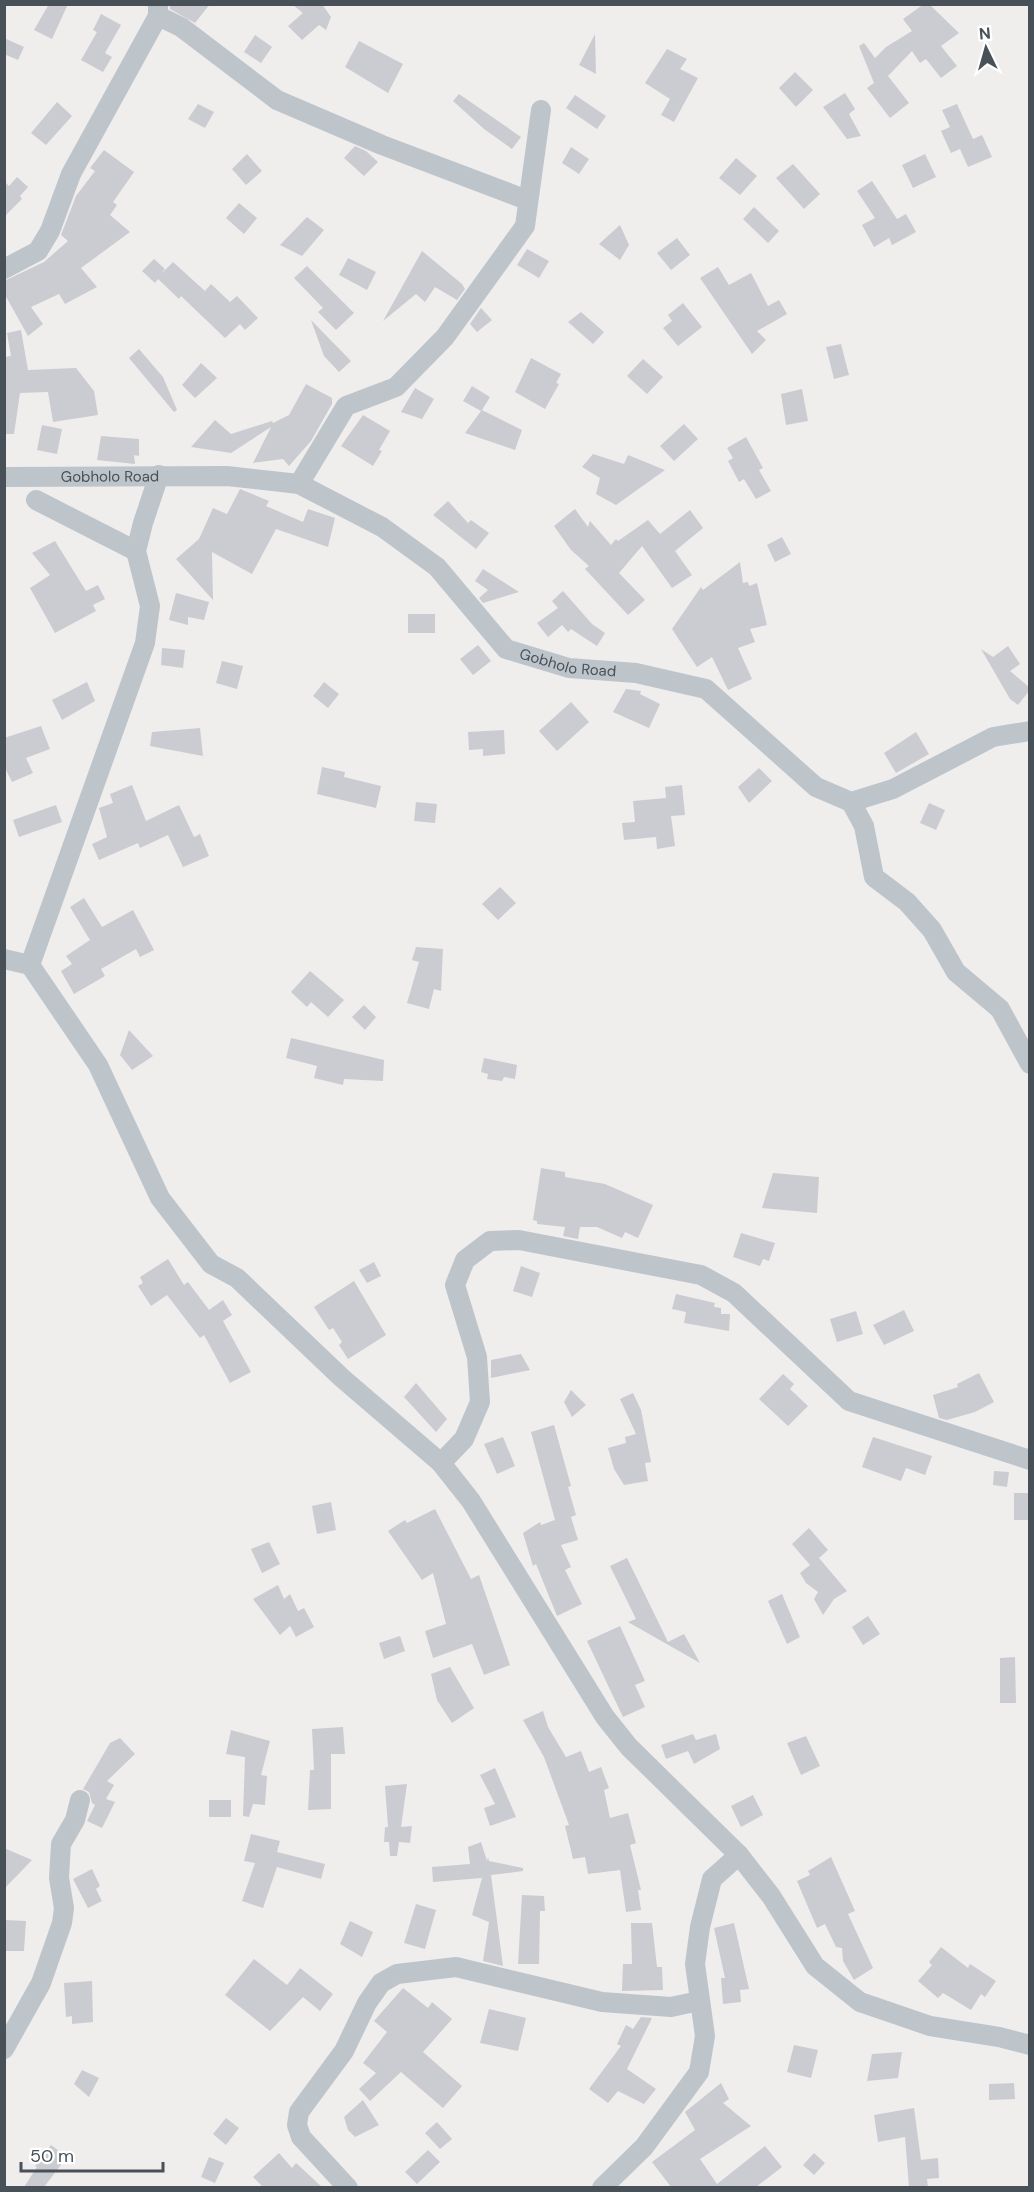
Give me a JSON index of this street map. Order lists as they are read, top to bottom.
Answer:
{
  "streets": {
    "street": ["Gobholo Road"]
  },
  "scale_bar": "50 m",
  "north": "top"
}
